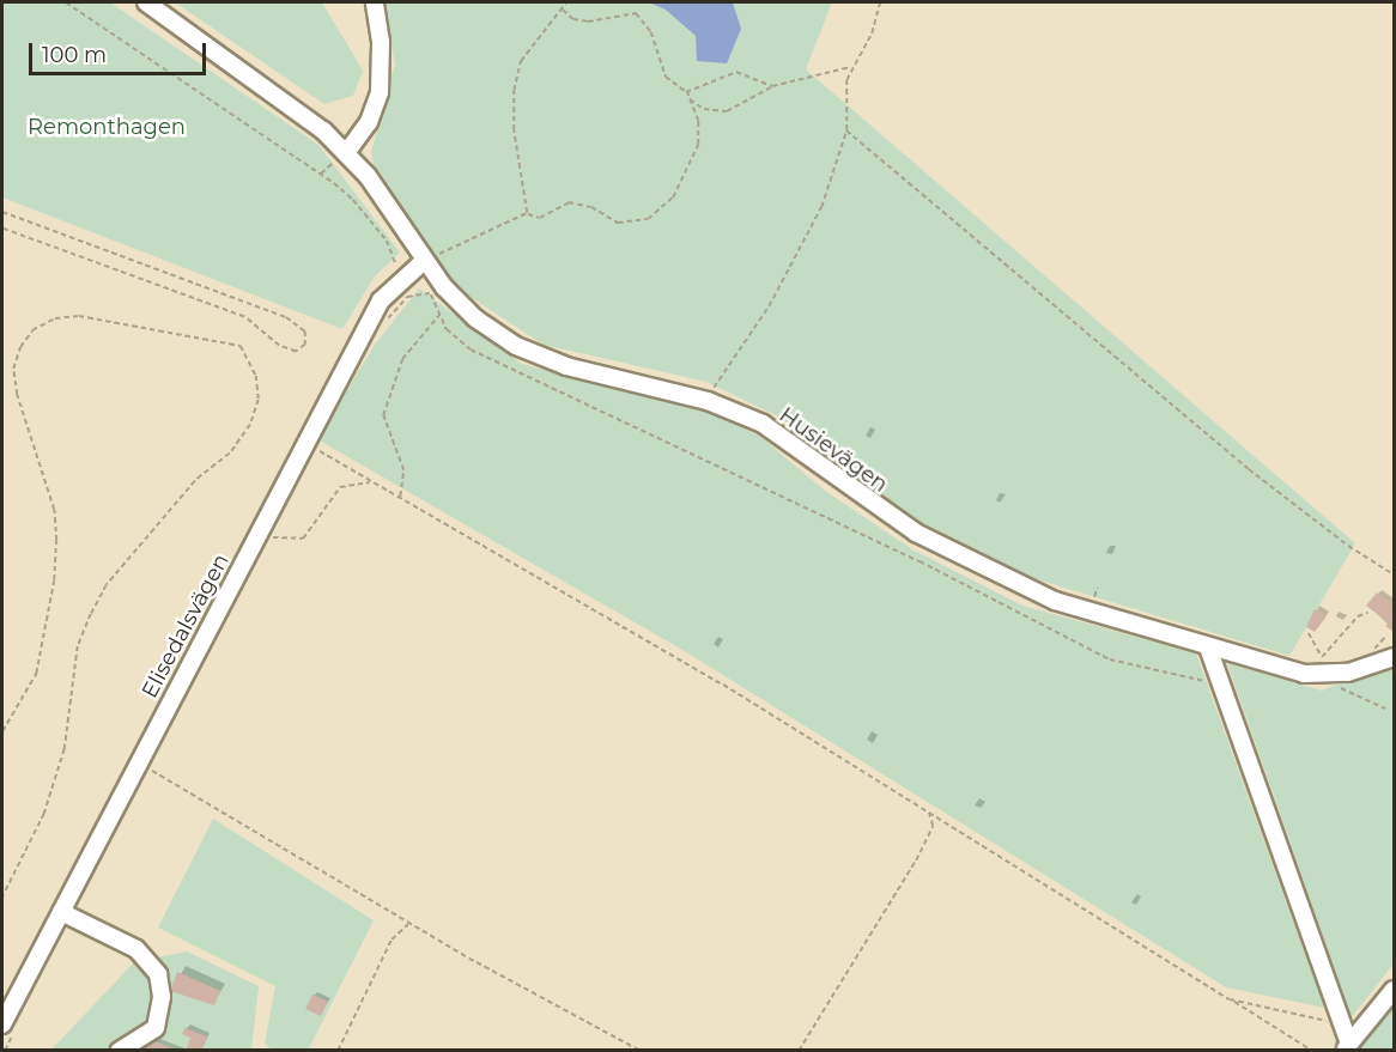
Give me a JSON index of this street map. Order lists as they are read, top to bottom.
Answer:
{
  "streets": {
    "street": ["Husievägen", "Elisedalsvägen"]
  },
  "crossings": [
    ["Husievägen", "Elisedalsvägen"]
  ],
  "parks": ["Remonthagen"],
  "scale_bar": "100 m"
}
